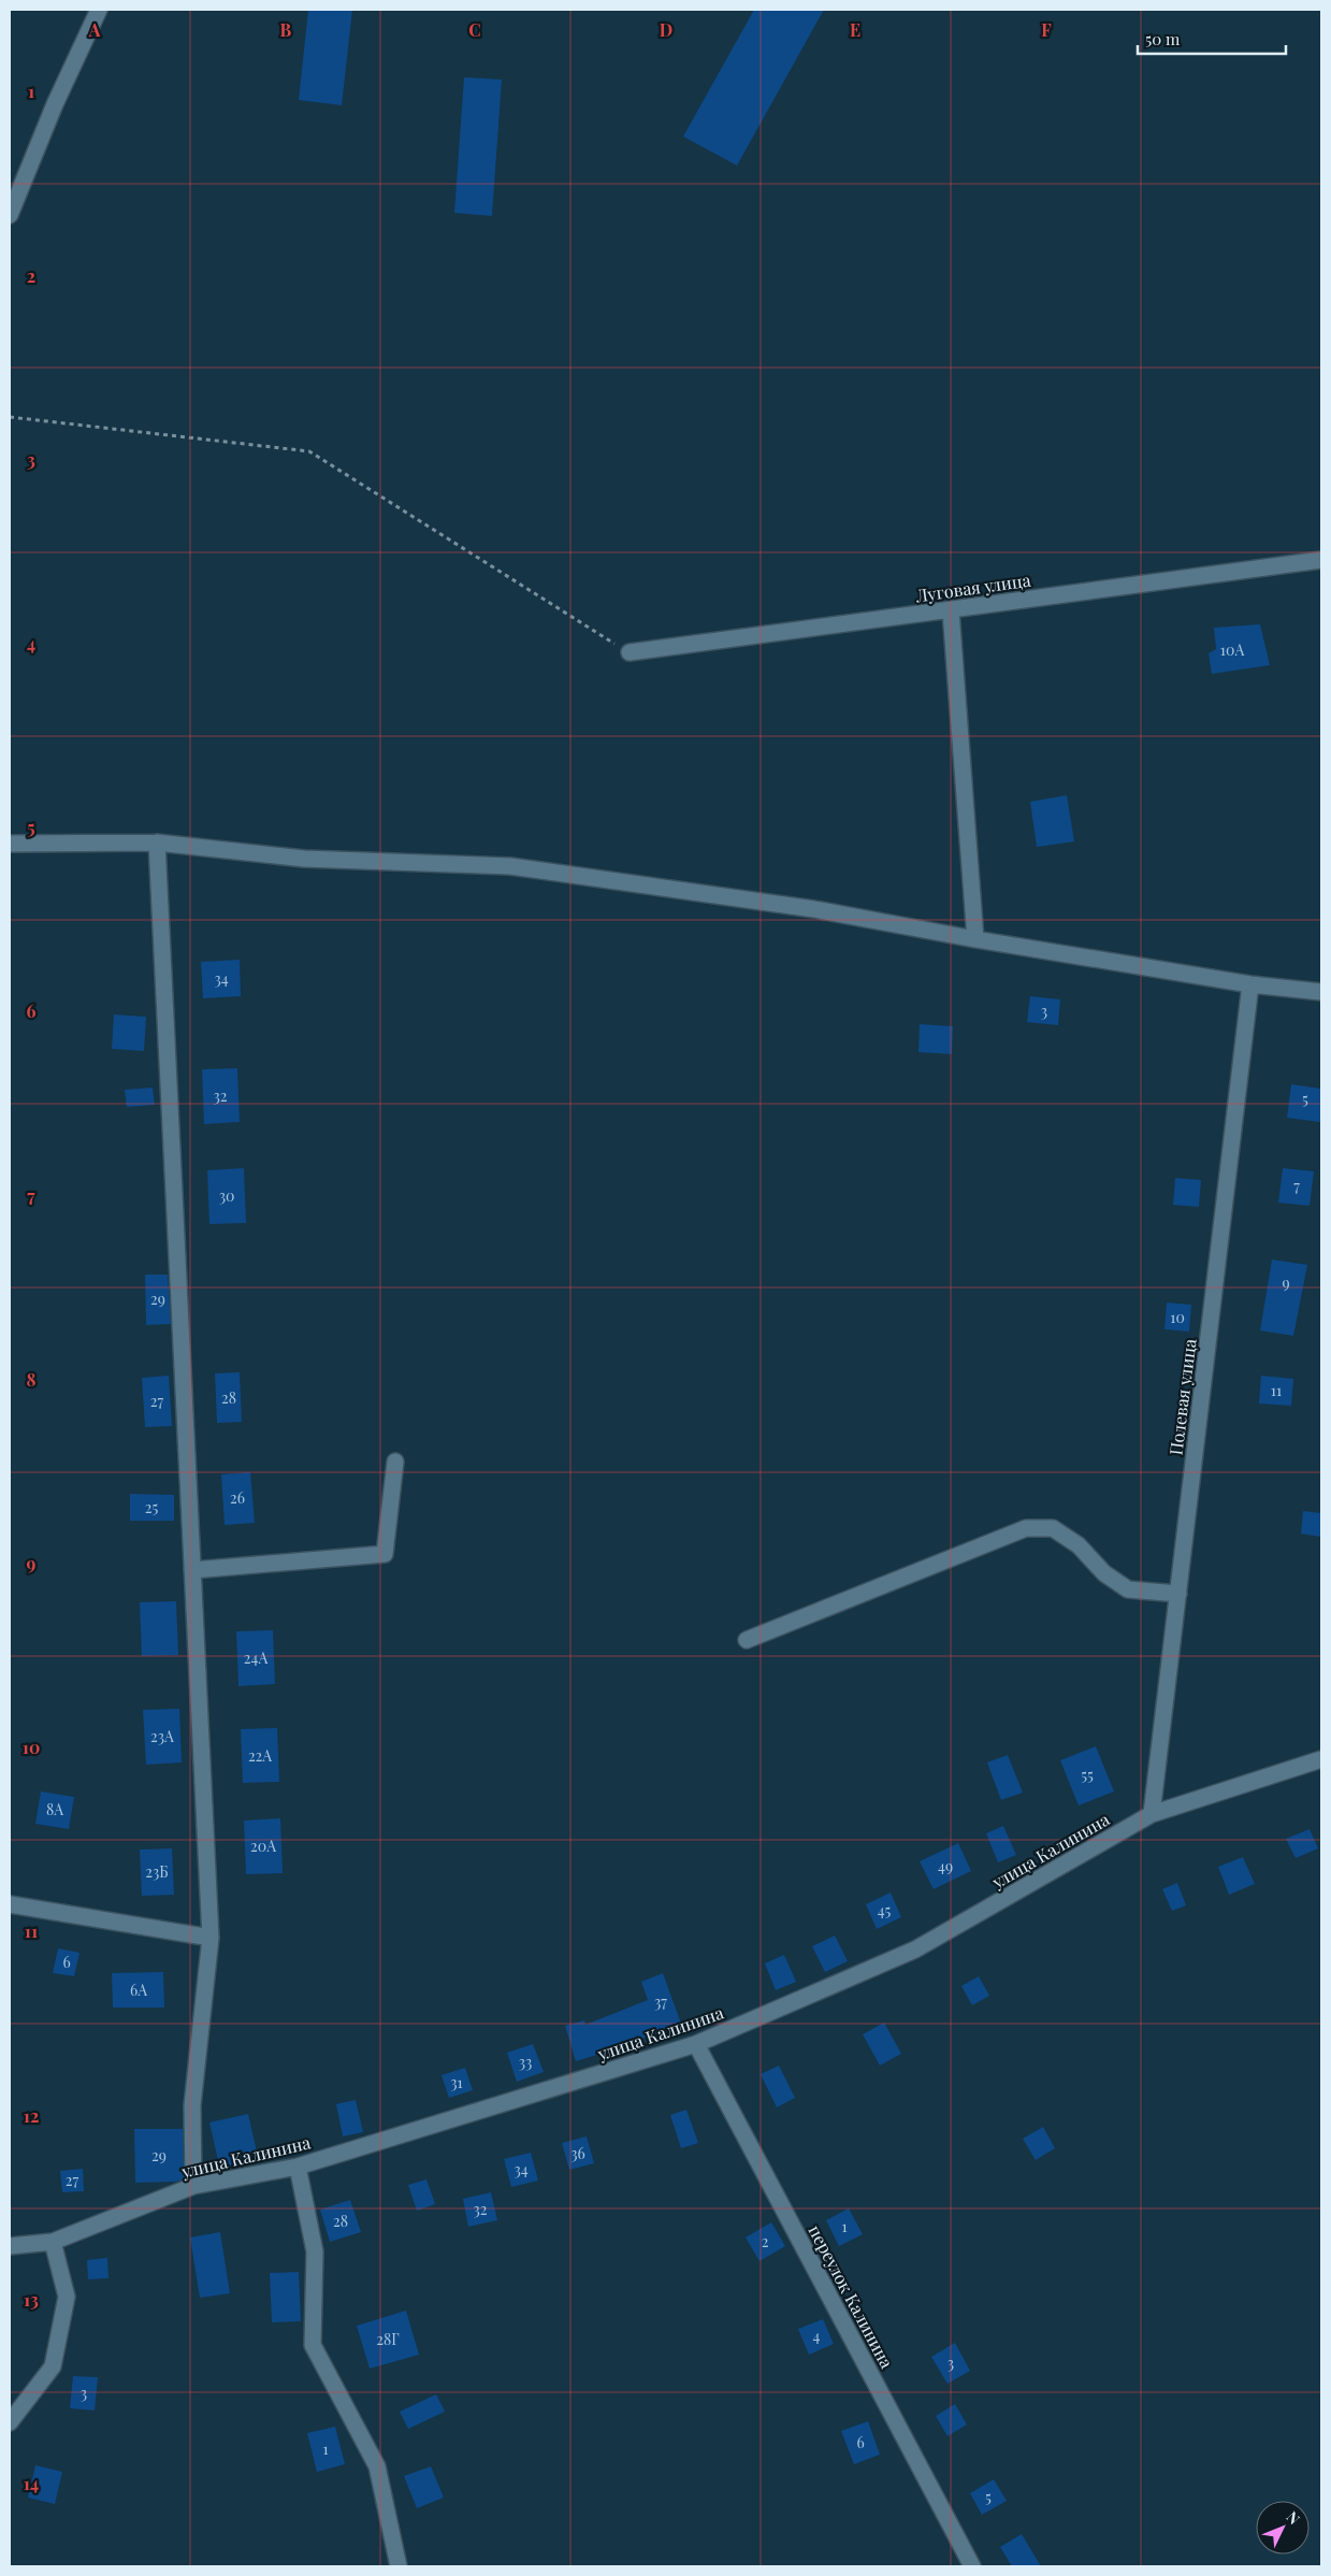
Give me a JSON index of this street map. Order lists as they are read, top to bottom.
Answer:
{
  "streets": {
    "street": [
      "Луговая улица",
      "Полевая улица",
      "улица Калинина",
      "переулок Калинина"
    ]
  },
  "crossings": [
    ["Полевая улица", "улица Калинина"],
    ["улица Калинина", "переулок Калинина"]
  ],
  "house_numbers": [
    "10А",
    "34",
    "3",
    "32",
    "5",
    "7",
    "30",
    "9",
    "29",
    "10",
    "11",
    "28",
    "27",
    "26",
    "25",
    "24А",
    "23А",
    "22А",
    "55",
    "8А",
    "20А",
    "49",
    "23Б",
    "45",
    "6",
    "6А",
    "37",
    "33",
    "31",
    "36",
    "29",
    "34",
    "27",
    "32",
    "28",
    "1",
    "2",
    "4",
    "28Г",
    "3",
    "3",
    "6",
    "1",
    "5"
  ],
  "scale_bar": "50 m",
  "north": "top right",
  "grid": {
    "columns": [
      "A",
      "B",
      "C",
      "D",
      "E",
      "F"
    ],
    "rows": [
      "1",
      "2",
      "3",
      "4",
      "5",
      "6",
      "7",
      "8",
      "9",
      "10",
      "11",
      "12",
      "13",
      "14"
    ]
  }
}
